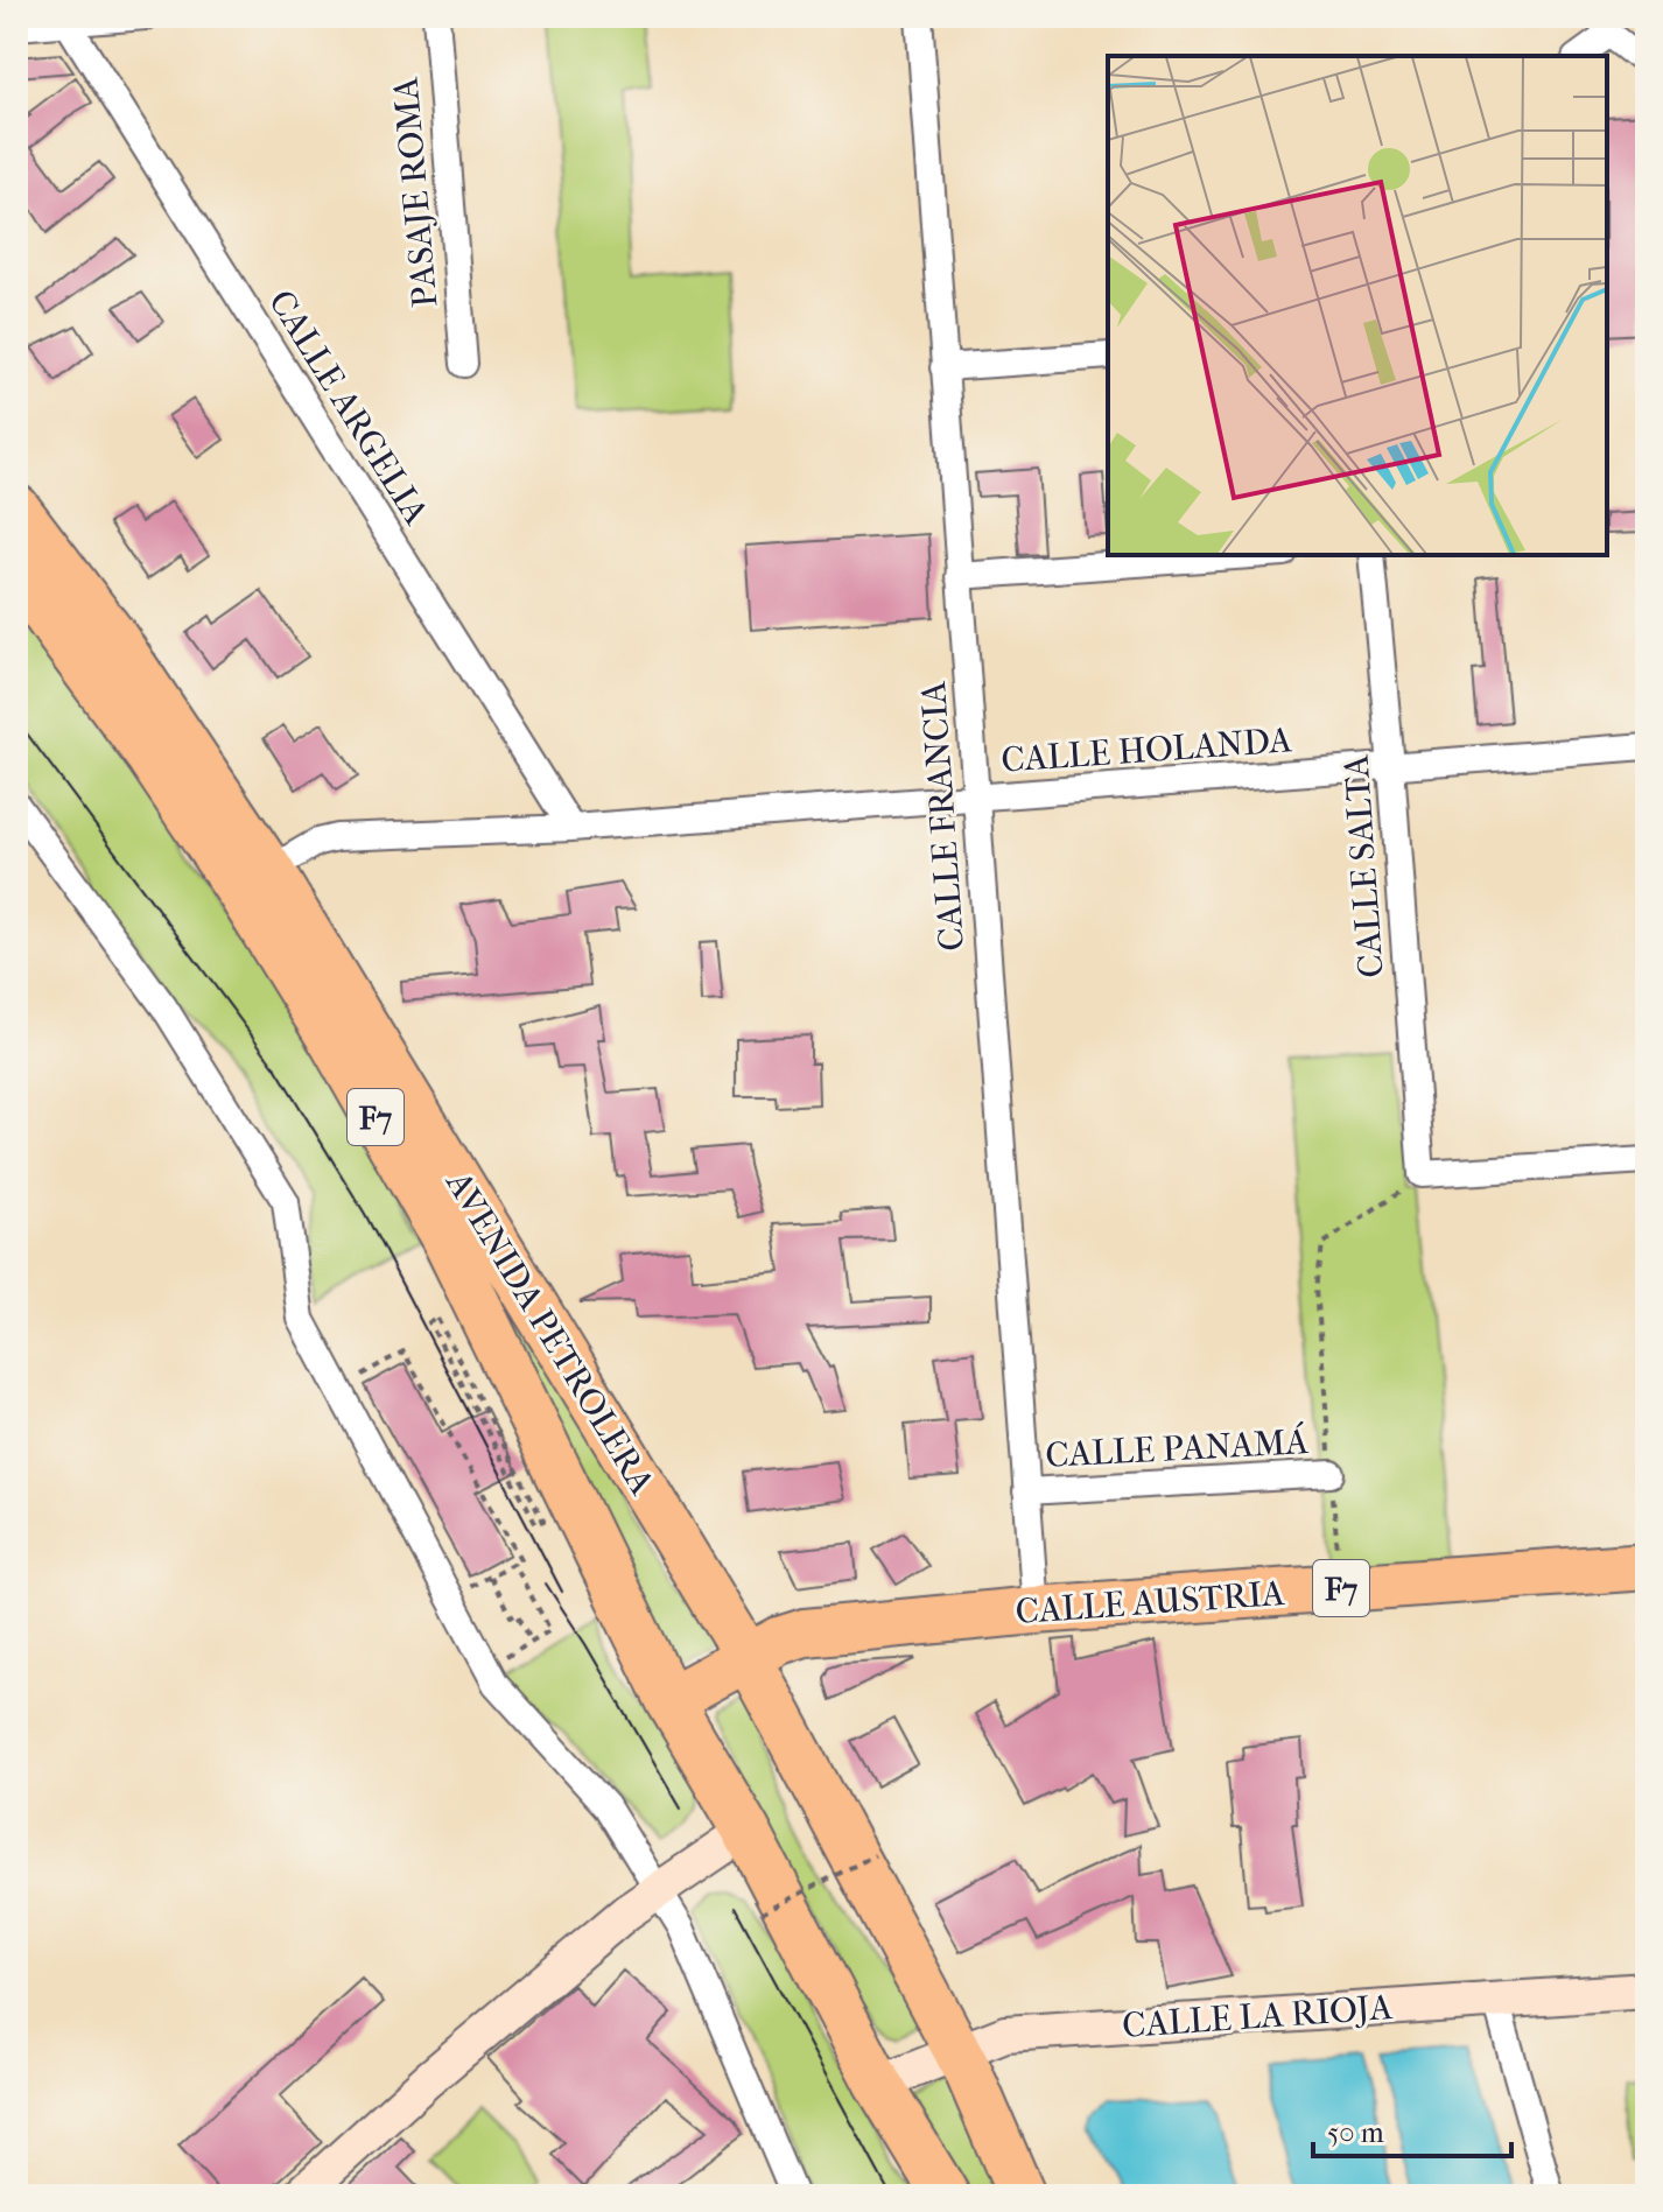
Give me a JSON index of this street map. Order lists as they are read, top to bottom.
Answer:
{
  "streets": {
    "highway": ["F7", "AVENIDA PETROLERA", "CALLE AUSTRIA"],
    "street": [
      "PASAJE ROMA",
      "CALLE ARGELIA",
      "CALLE HOLANDA",
      "CALLE FRANCIA",
      "CALLE SALTA",
      "CALLE PANAMÁ",
      "CALLE LA RIOJA"
    ]
  },
  "crossings": [
    ["CALLE ARGELIA", "CALLE HOLANDA"],
    ["CALLE HOLANDA", "CALLE FRANCIA"],
    ["CALLE HOLANDA", "CALLE SALTA"],
    ["CALLE HOLANDA", "AVENIDA PETROLERA"],
    ["CALLE FRANCIA", "CALLE PANAMÁ"],
    ["CALLE FRANCIA", "CALLE AUSTRIA"],
    ["AVENIDA PETROLERA", "CALLE AUSTRIA"],
    ["AVENIDA PETROLERA", "CALLE LA RIOJA"]
  ],
  "scale_bar": "50 m"
}
